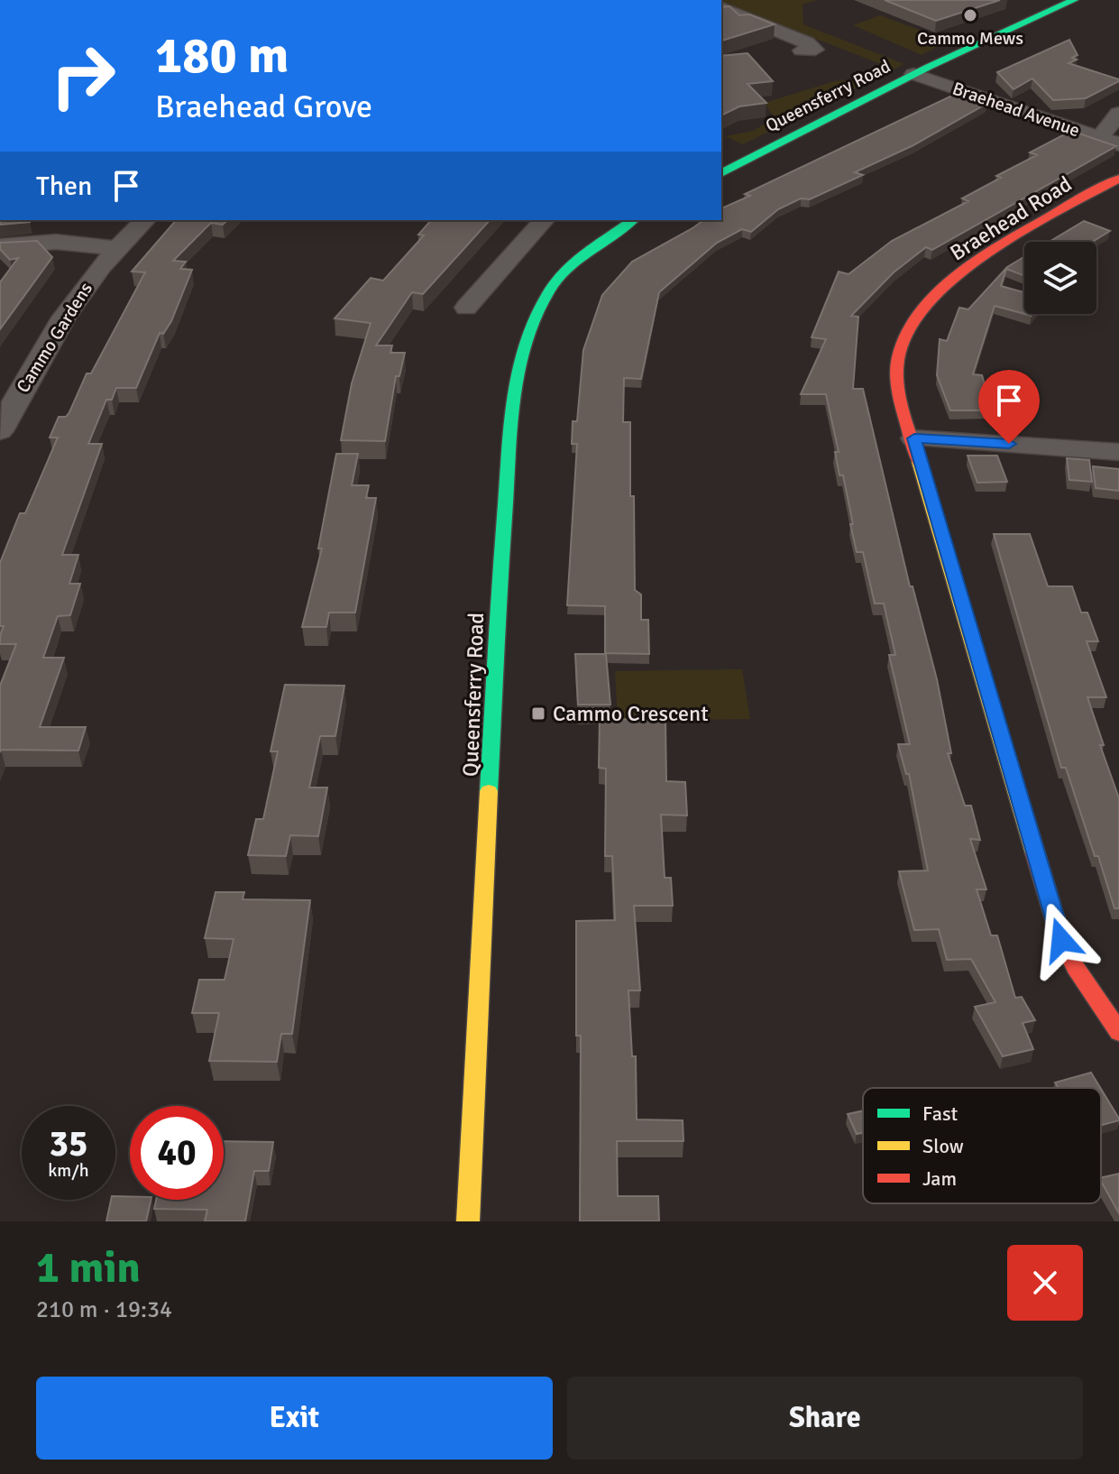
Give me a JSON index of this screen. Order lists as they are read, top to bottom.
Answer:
{
  "streets": {
    "main road": ["Queensferry Road", "Braehead Road"],
    "street": ["Braehead Avenue", "Cammo Gardens"]
  },
  "crossings": [
    ["Queensferry Road", "Braehead Avenue"]
  ],
  "places": {
    "other": ["Cammo Mews"],
    "transit": ["Cammo Crescent"]
  },
  "legend": ["Fast", "Slow", "Jam"],
  "page": {
    "turn": ["180 m", "Braehead Grove"],
    "then": "Then",
    "speed": "35 km/h",
    "limit": "40",
    "heading": ["1 min", "210 m · 19:34"],
    "buttons": ["Exit", "Share"]
  }
}
